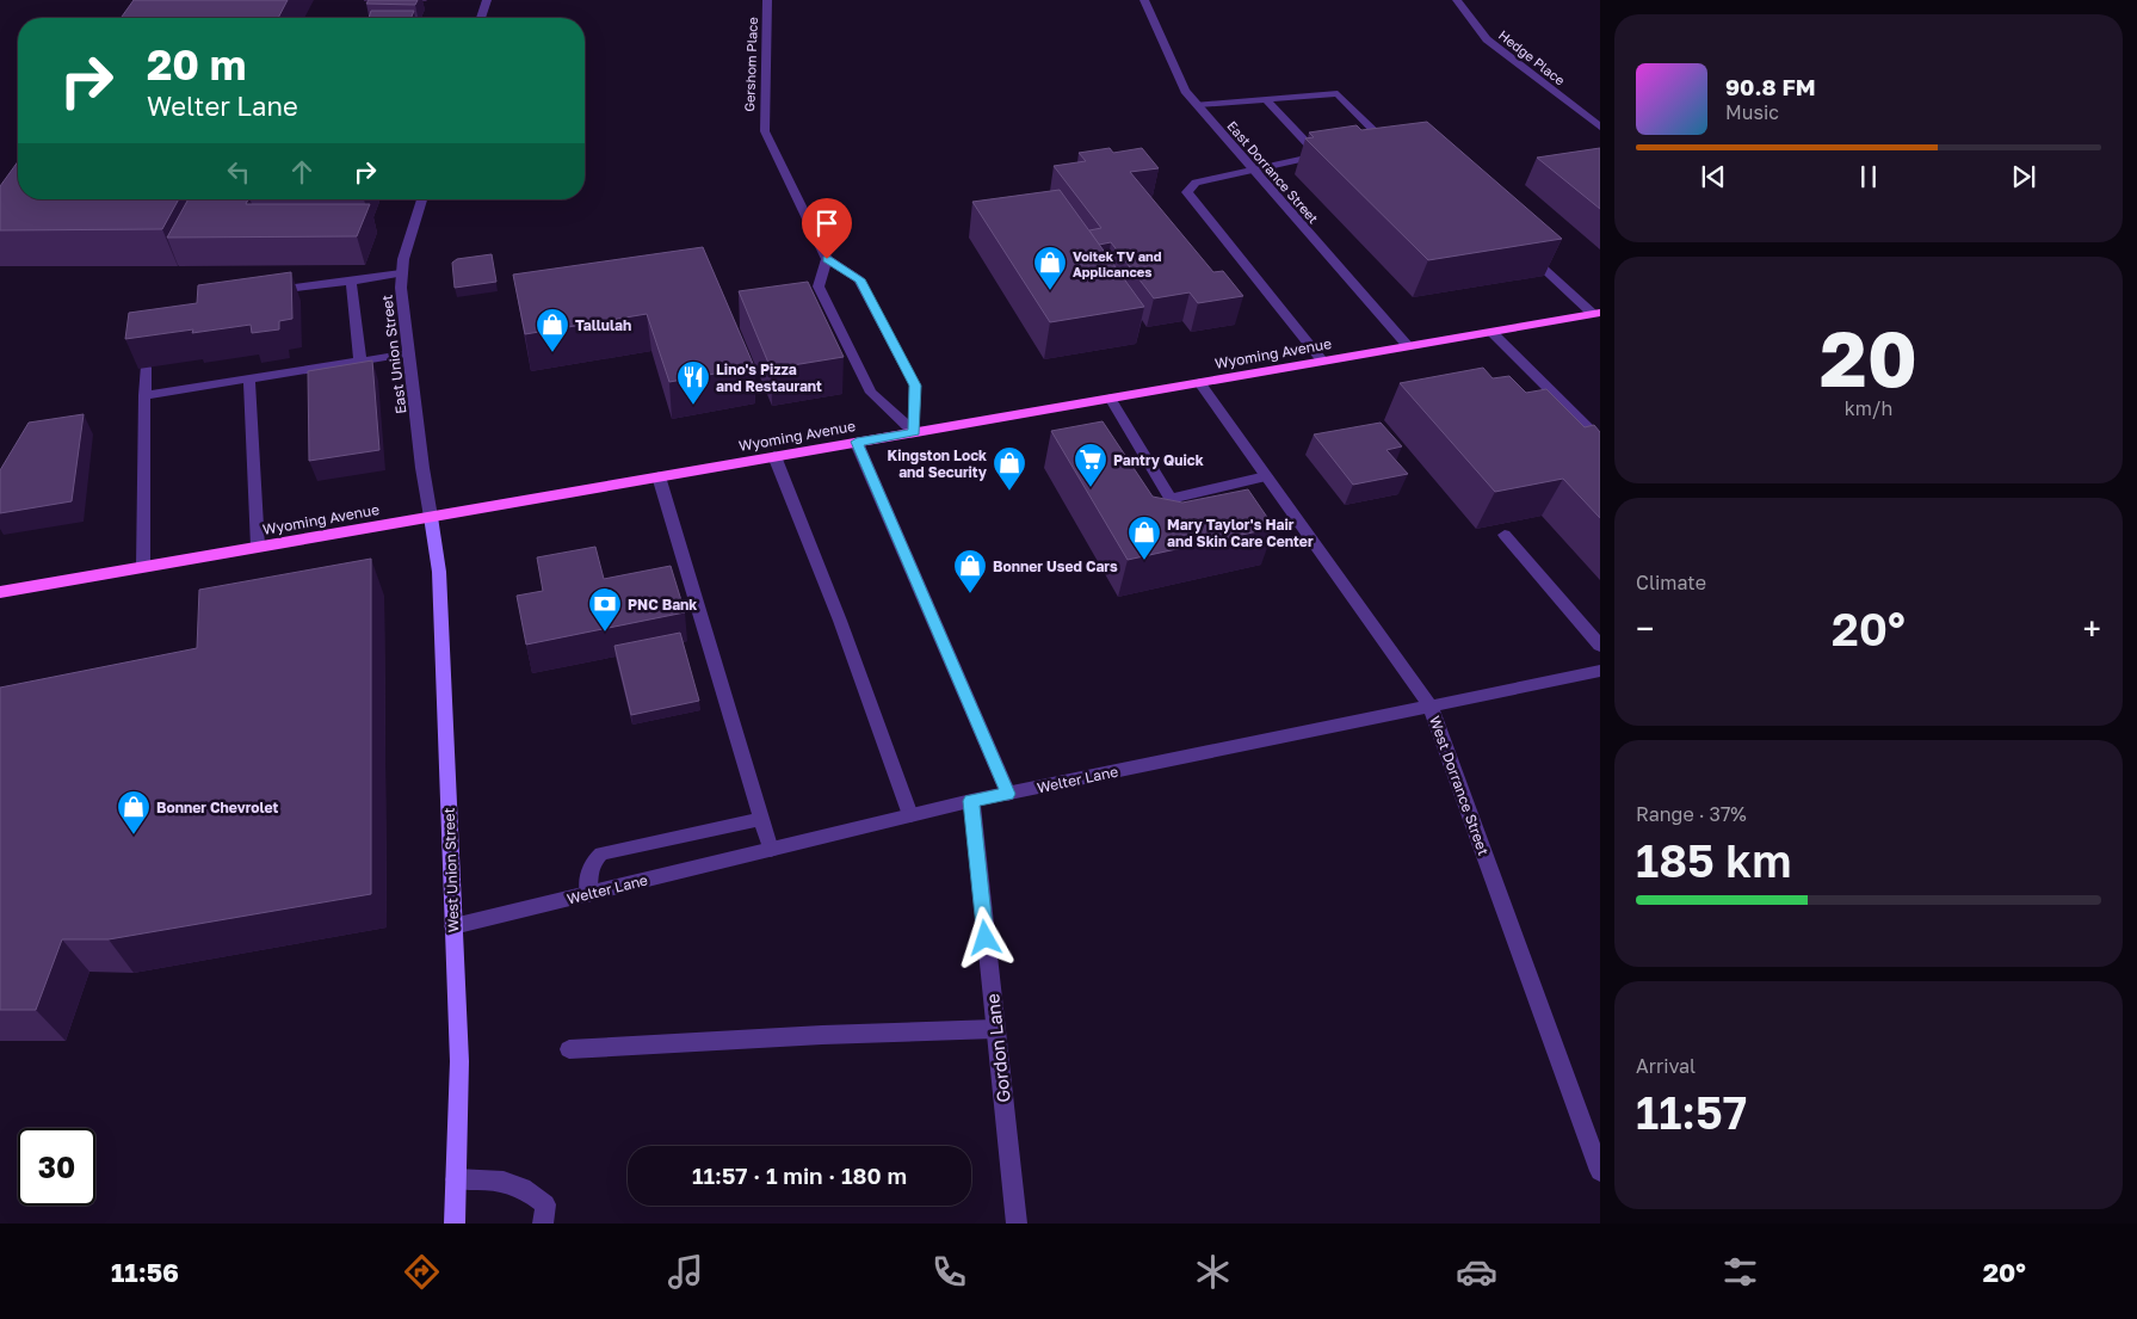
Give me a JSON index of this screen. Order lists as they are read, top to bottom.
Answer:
{
  "streets": {
    "main road": ["Wyoming Avenue", "West Union Street"],
    "street": [
      "Hedge Place",
      "Gershom Place",
      "East Dorrance Street",
      "East Union Street",
      "Welter Lane",
      "West Dorrance Street",
      "Gordon Lane"
    ]
  },
  "crossings": [
    ["East Dorrance Street", "Wyoming Avenue"],
    ["Wyoming Avenue", "East Union Street"],
    ["Wyoming Avenue", "West Dorrance Street"],
    ["Wyoming Avenue", "West Union Street"],
    ["East Union Street", "West Union Street"],
    ["Welter Lane", "West Dorrance Street"],
    ["Welter Lane", "West Union Street"],
    ["Welter Lane", "Gordon Lane"]
  ],
  "places": {
    "shop": [
      "Voitek TV and Applicances",
      "Tallulah",
      "Kingston Lock and Security",
      "Mary Taylor's Hair and Skin Care Center",
      "Bonner Used Cars",
      "Bonner Chevrolet"
    ],
    "restaurant": ["Lino's Pizza and Restaurant"],
    "supermarket": ["Pantry Quick"],
    "bank": ["PNC Bank"]
  },
  "page": {
    "turn": ["20 m", "Welter Lane"],
    "song": ["90.8 FM", "Music"],
    "tile": [
      ["20", "km/h"],
      "Climate",
      ["Range · 37%", "185 km"],
      ["Arrival", "11:57"]
    ],
    "heat": ["−", "20°", "+"],
    "limit": "30",
    "trip": "11:57 · 1 min · 180 m",
    "tabs": ["11:56", "20°"]
  }
}
